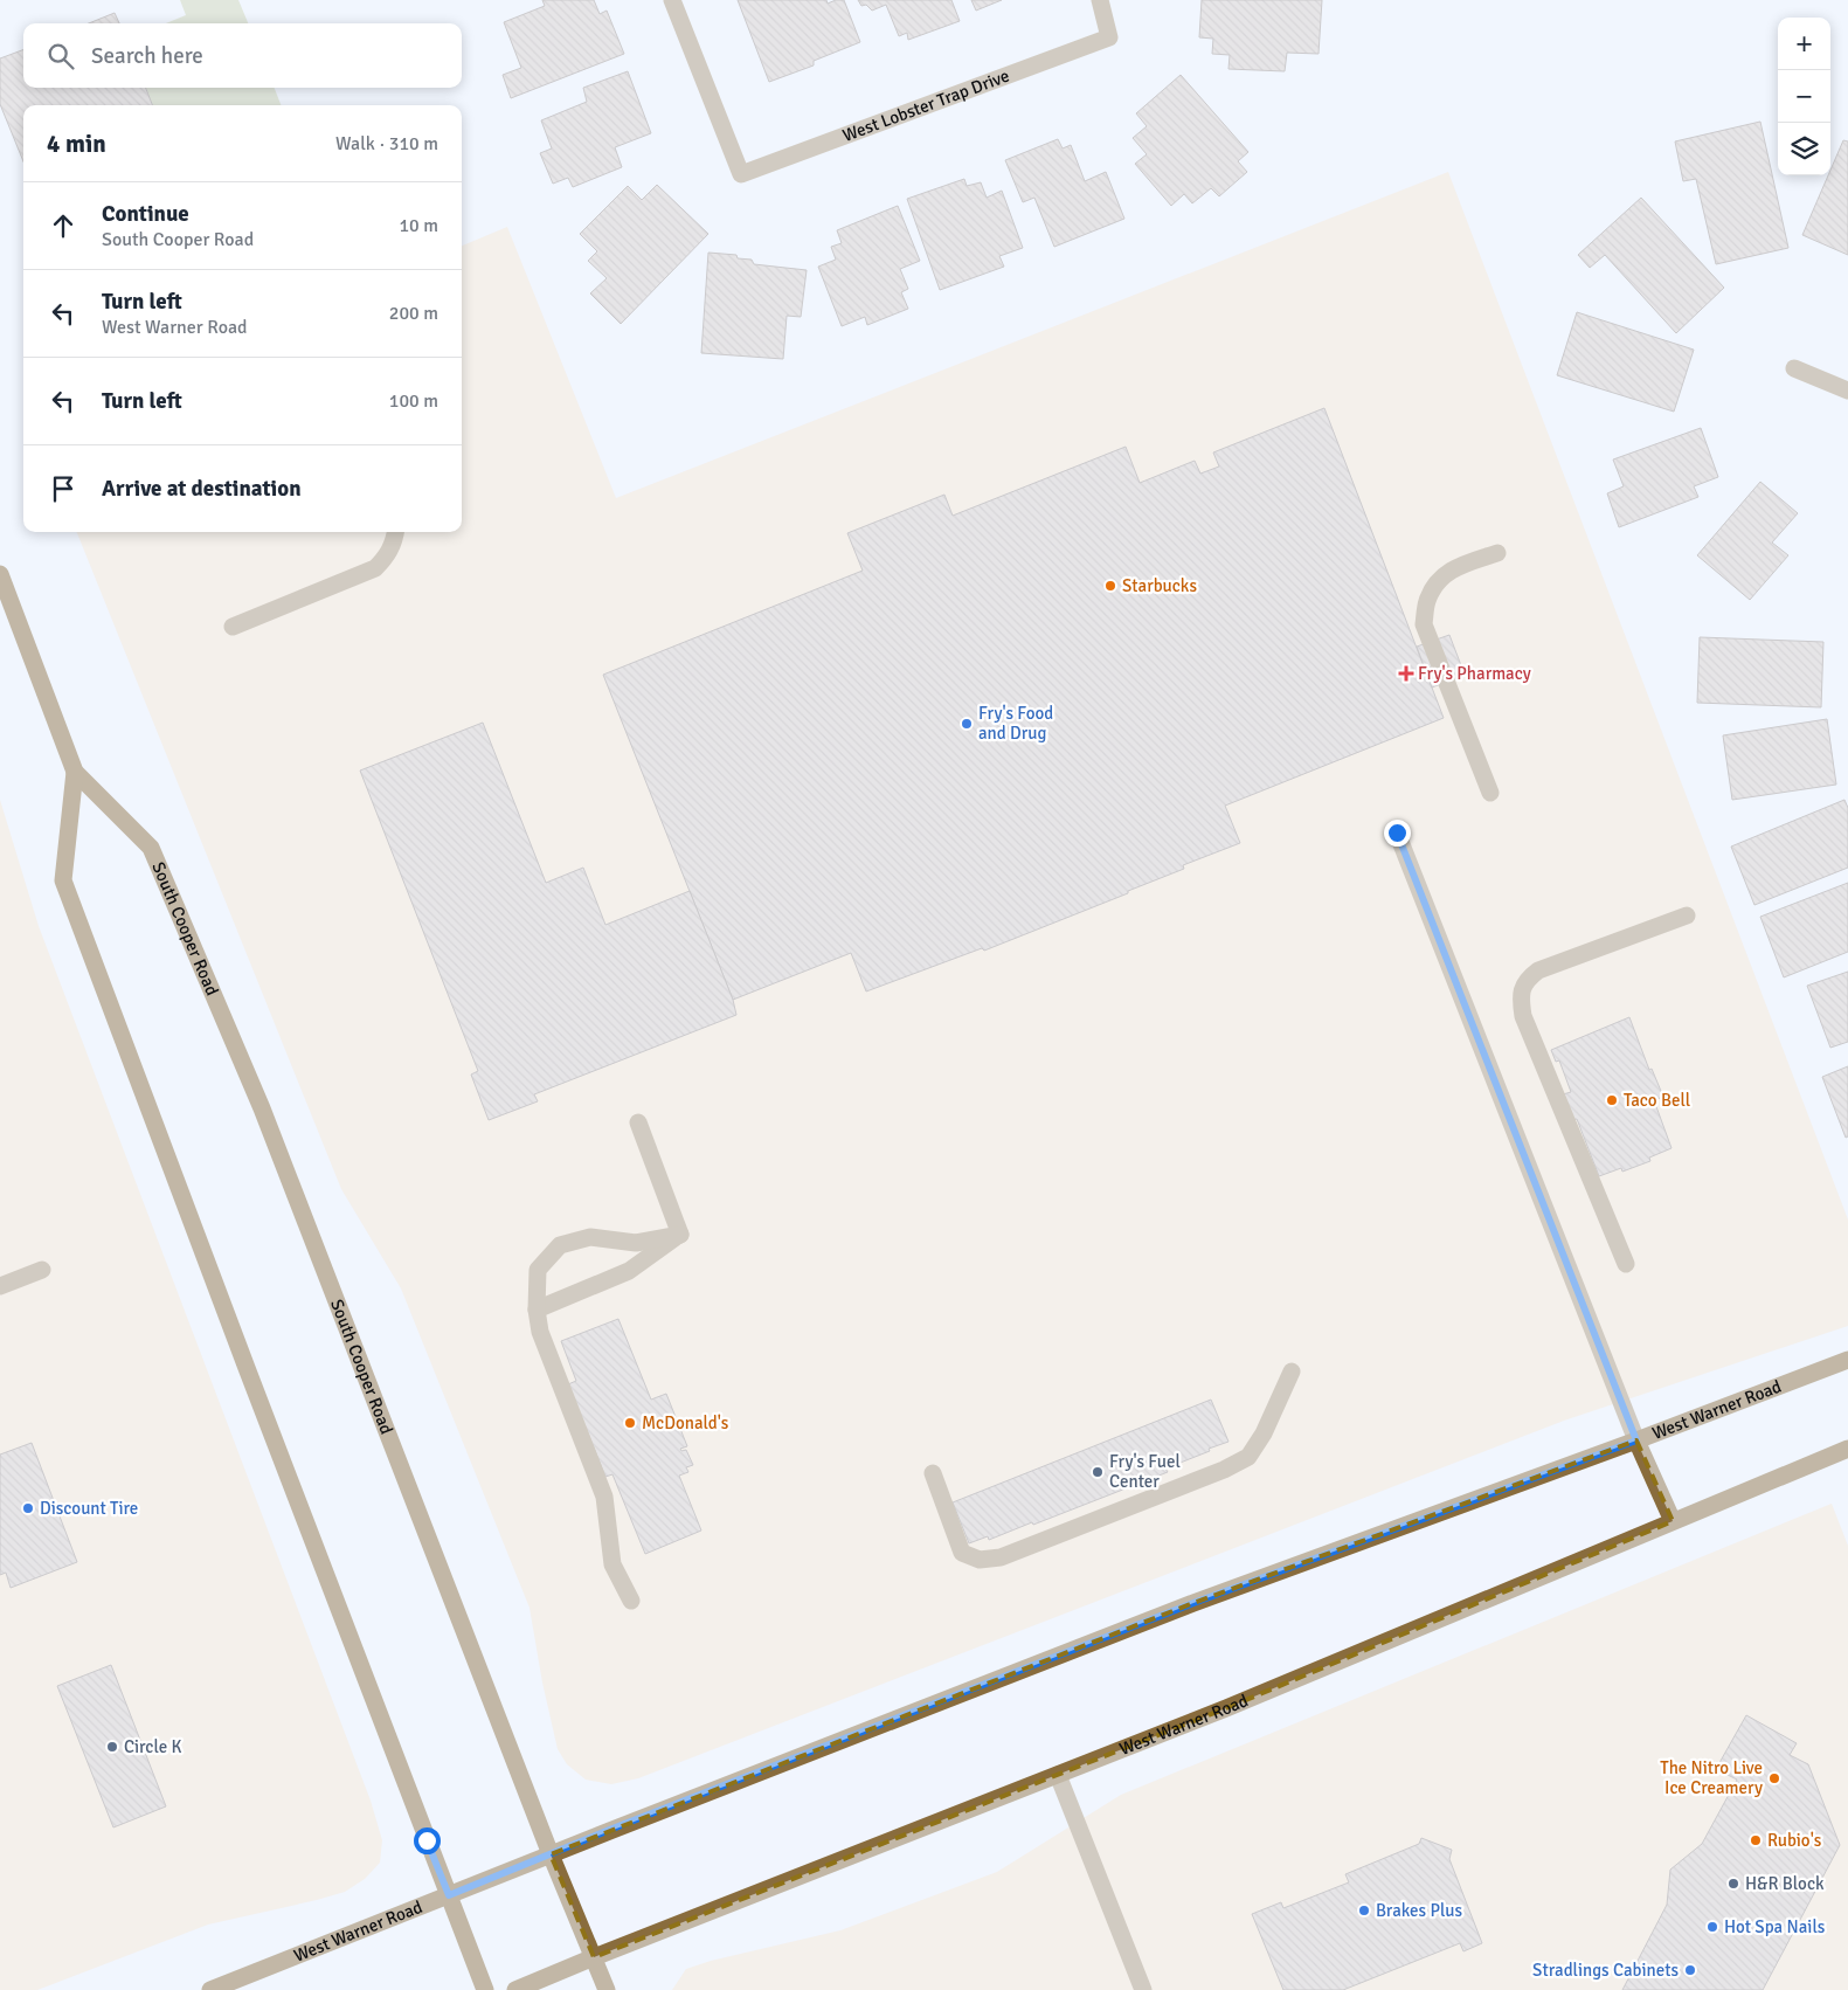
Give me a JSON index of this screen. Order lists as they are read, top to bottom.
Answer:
{
  "streets": {
    "main road": ["South Cooper Road", "West Warner Road"],
    "street": ["West Lobster Trap Drive"]
  },
  "crossings": [
    ["South Cooper Road", "West Warner Road"]
  ],
  "places": {
    "other": [
      "Starbucks",
      "Fry's Food and Drug",
      "Taco Bell",
      "McDonald's",
      "Fry's Fuel Center",
      "Discount Tire",
      "Circle K",
      "The Nitro Live Ice Creamery",
      "Rubio's",
      "H&R Block",
      "Brakes Plus",
      "Hot Spa Nails",
      "Stradlings Cabinets"
    ],
    "health": ["Fry's Pharmacy"]
  },
  "page": {
    "map_buttons": ["+", "−"],
    "search": "Search here",
    "heading": ["4 min", "Walk · 310 m"],
    "list": [
      ["Continue", "South Cooper Road", "10 m"],
      ["Turn left", "West Warner Road", "200 m"],
      ["Turn left", "100 m"],
      "Arrive at destination"
    ]
  }
}
